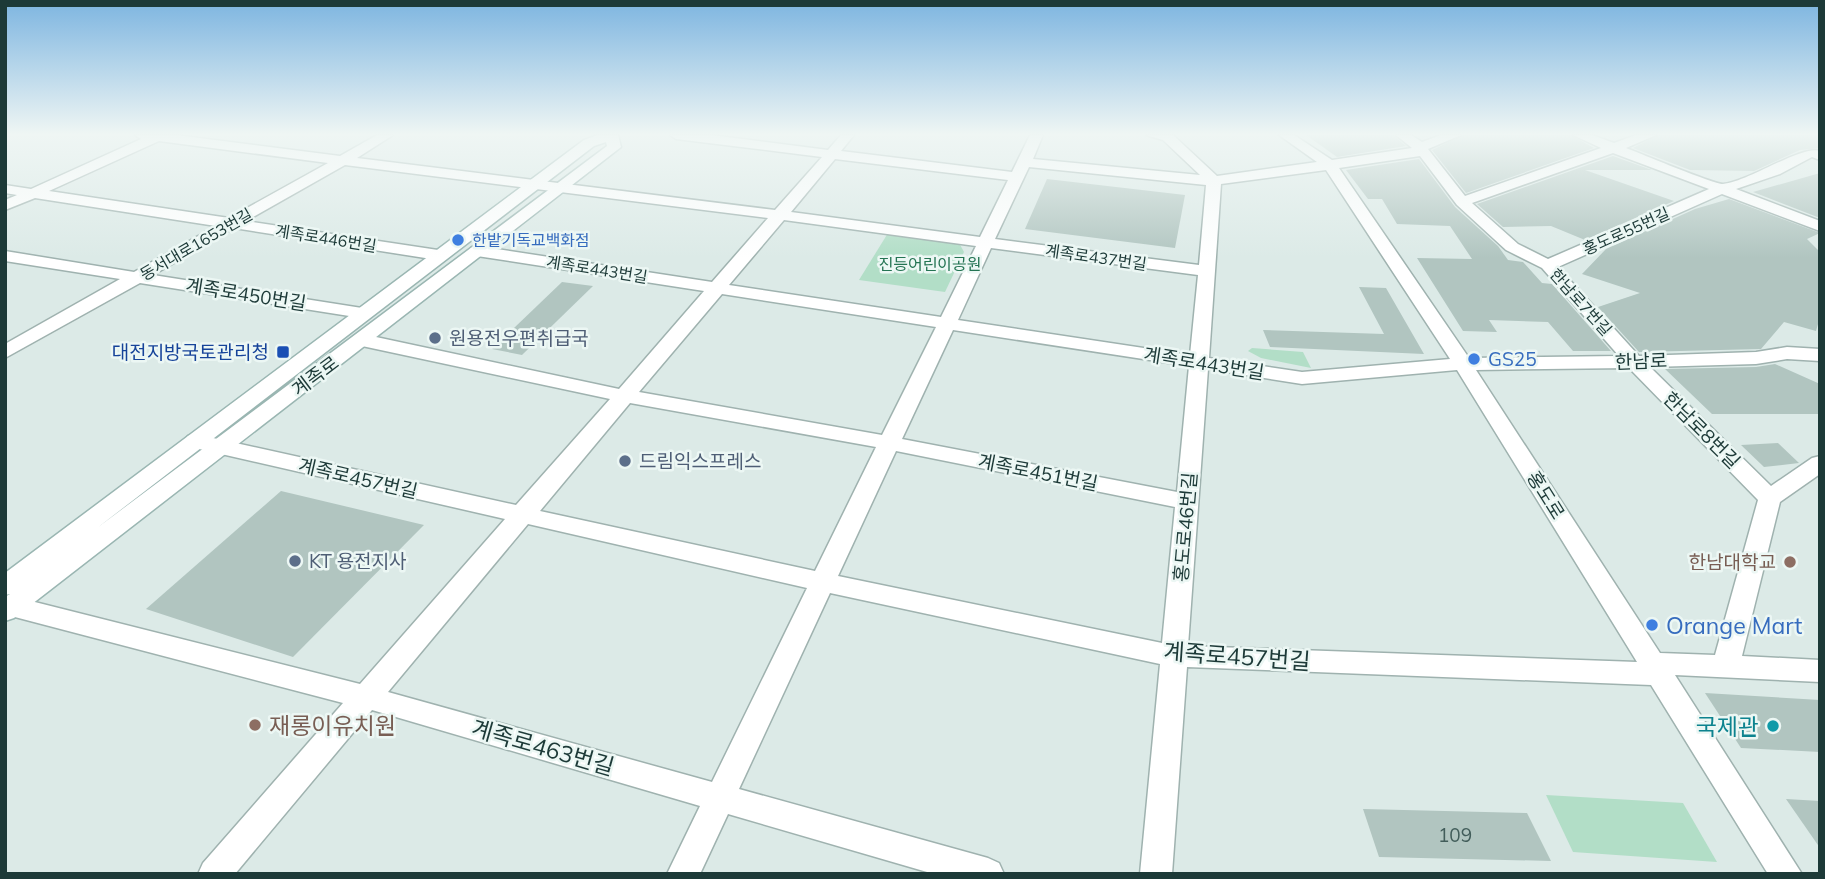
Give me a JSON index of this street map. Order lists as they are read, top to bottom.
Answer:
{
  "streets": {
    "street": [
      "홍도로55번길",
      "계족로446번길",
      "동서대로1653번길",
      "계족로437번길",
      "계족로443번길",
      "계족로450번길",
      "한남로7번길",
      "한남로",
      "계족로",
      "한남로8번길",
      "계족로451번길",
      "계족로457번길",
      "홍도로",
      "홍도로46번길",
      "계족로463번길"
    ]
  },
  "crossings": [
    ["홍도로55번길", "한남로7번길"],
    ["계족로446번길", "동서대로1653번길"],
    ["계족로446번길", "계족로"],
    ["동서대로1653번길", "계족로450번길"],
    ["계족로437번길", "계족로"],
    ["계족로437번길", "홍도로46번길"],
    ["계족로443번길", "한남로"],
    ["계족로443번길", "계족로"],
    ["계족로443번길", "홍도로"],
    ["계족로443번길", "홍도로46번길"],
    ["계족로450번길", "계족로"],
    ["한남로7번길", "한남로"],
    ["한남로7번길", "한남로8번길"],
    ["한남로", "한남로8번길"],
    ["한남로", "홍도로"],
    ["계족로", "계족로451번길"],
    ["계족로", "계족로457번길"],
    ["계족로", "계족로463번길"],
    ["계족로451번길", "홍도로46번길"],
    ["계족로457번길", "홍도로"],
    ["계족로457번길", "홍도로46번길"]
  ],
  "parks": ["진등어린이공원"],
  "places": {
    "other": [
      "한밭기독교백화점",
      "원용전우편취급국",
      "GS25",
      "드림익스프레스",
      "KT 용전지사",
      "한남대학교",
      "Orange Mart",
      "재롱이유치원",
      "국제관"
    ],
    "transit": ["대전지방국토관리청"]
  },
  "house_numbers": ["109"]
}
